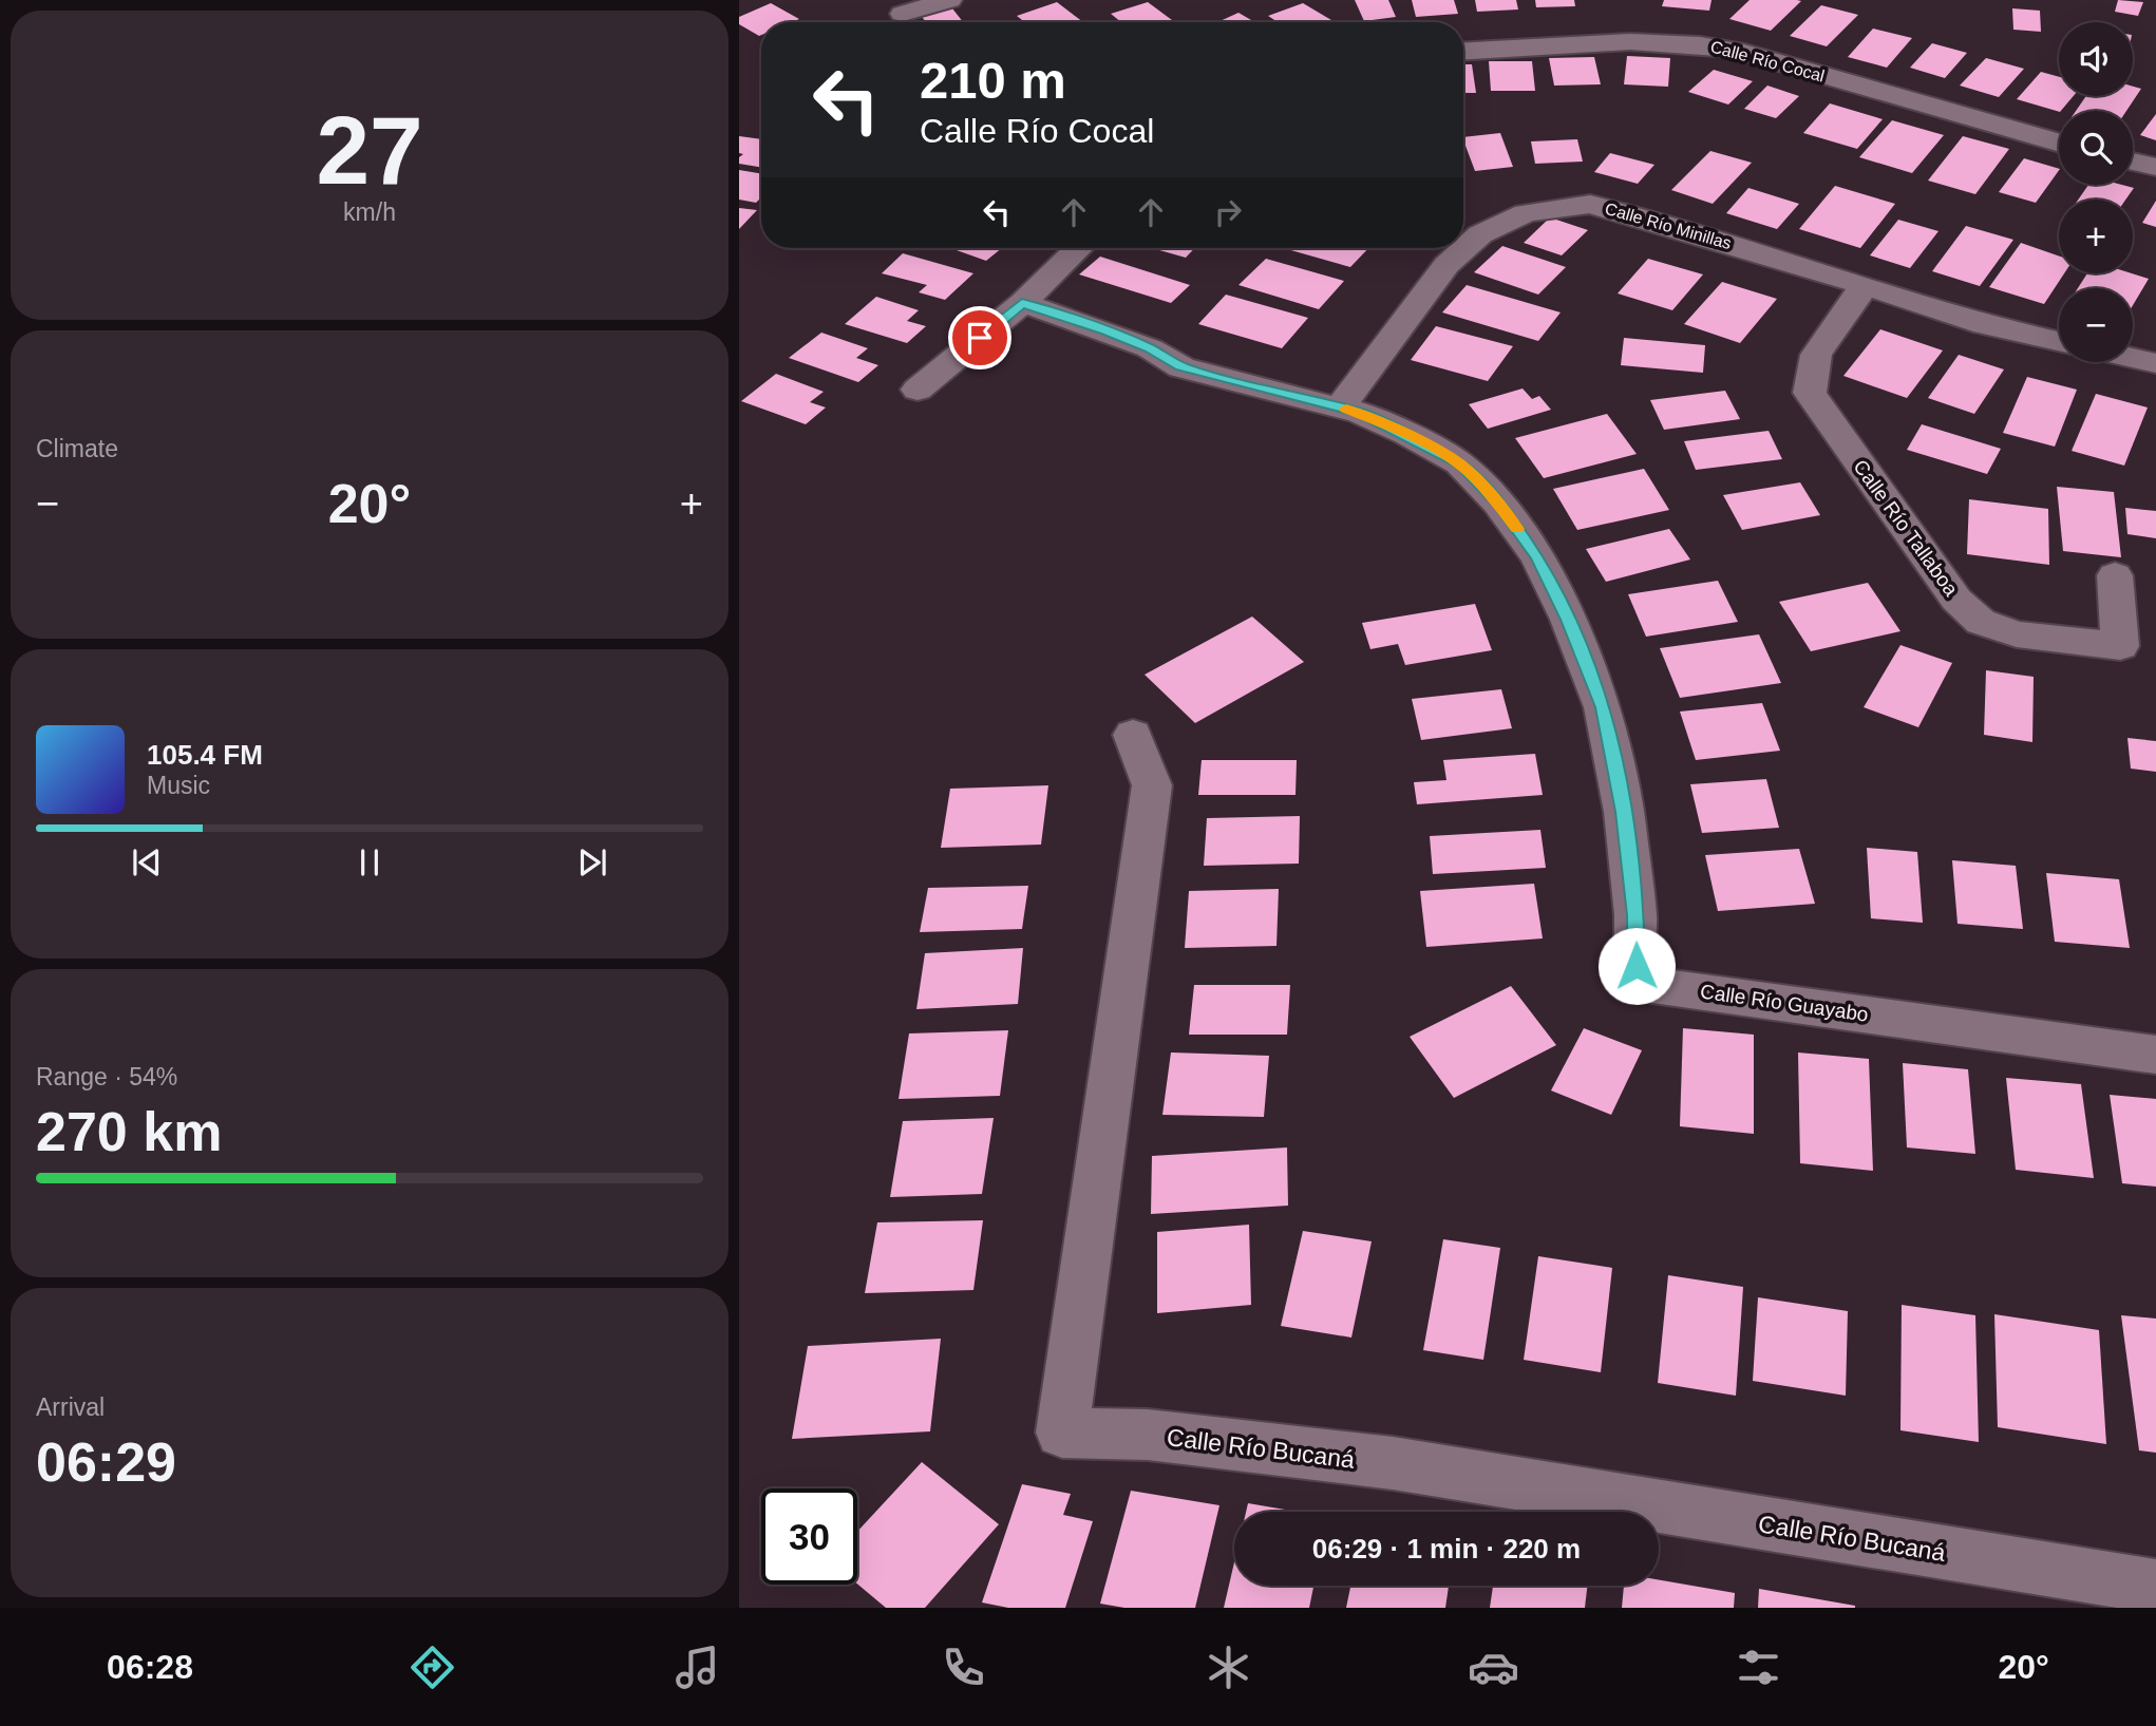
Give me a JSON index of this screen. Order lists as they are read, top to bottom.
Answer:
{
  "streets": {
    "street": [
      "Calle Río Cocal",
      "Calle Río Minillas",
      "Calle Río Tallaboa",
      "Calle Río Guayabo",
      "Calle Río Bucaná"
    ]
  },
  "crossings": [
    ["Calle Río Minillas", "Calle Río Tallaboa"],
    ["Calle Río Minillas", "Calle Río Guayabo"]
  ],
  "page": {
    "tile": [
      ["27", "km/h"],
      "Climate",
      ["Range · 54%", "270 km"],
      ["Arrival", "06:29"]
    ],
    "map_buttons": ["+", "−"],
    "turn": ["210 m", "Calle Río Cocal"],
    "heat": ["−", "20°", "+"],
    "song": ["105.4 FM", "Music"],
    "limit": "30",
    "trip": "06:29 · 1 min · 220 m",
    "tabs": ["06:28", "20°"]
  }
}
